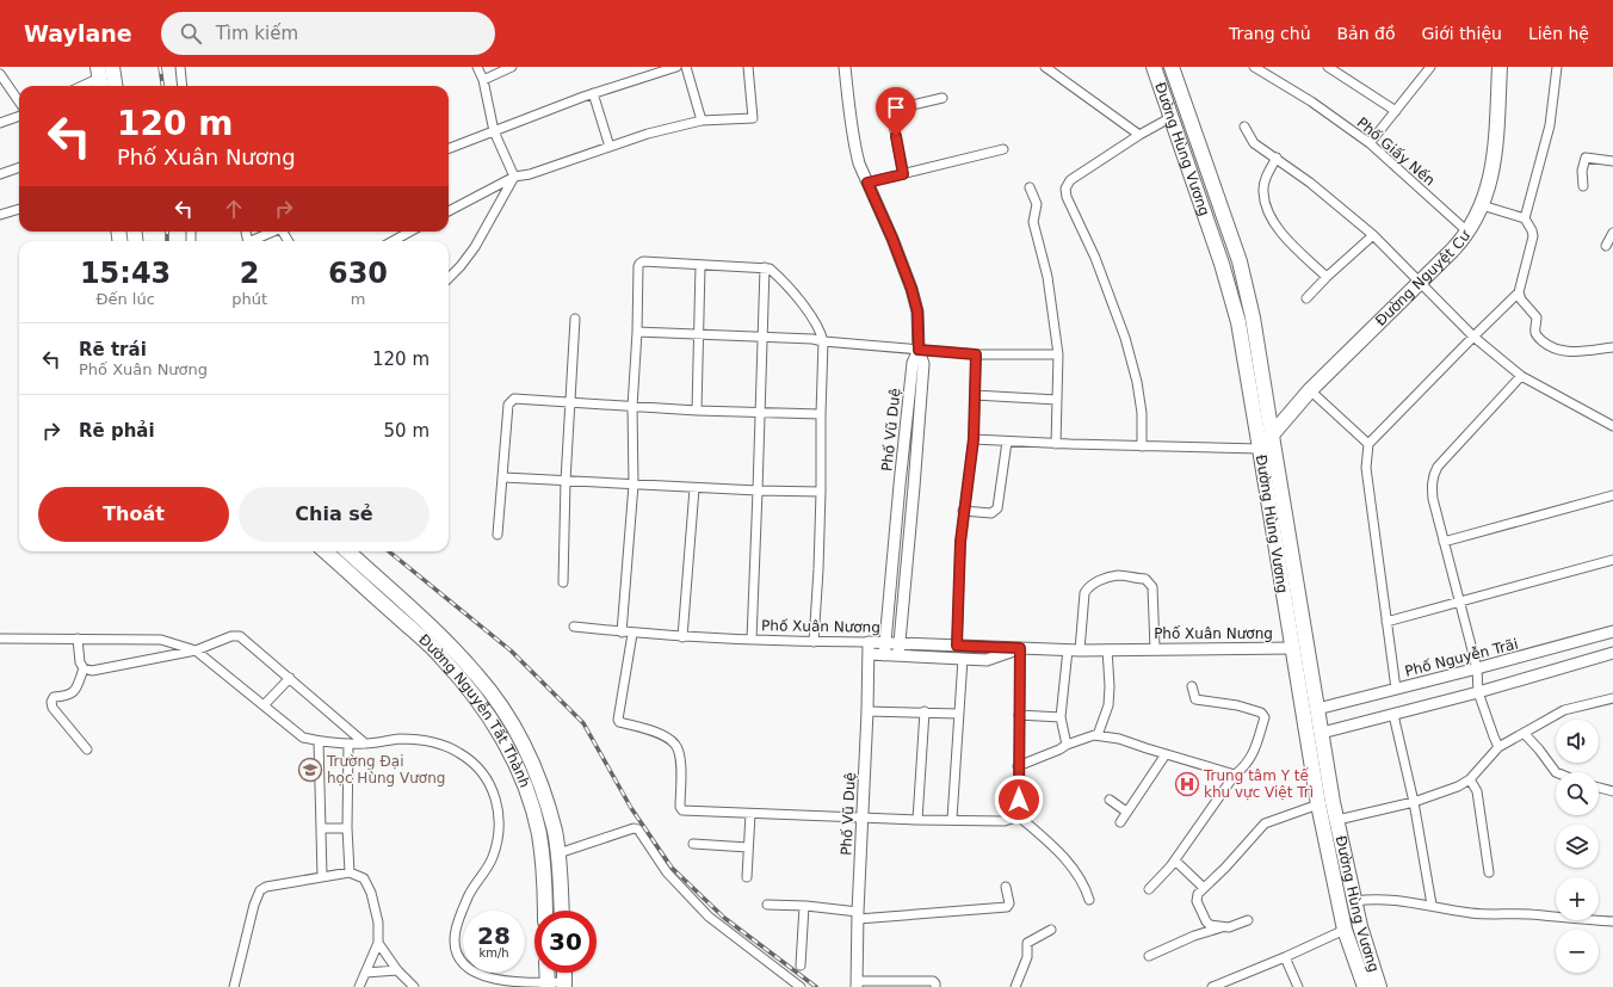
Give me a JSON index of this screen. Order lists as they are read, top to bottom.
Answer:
{
  "streets": {
    "main road": ["Đường Hùng Vương", "Đường Nguyệt Cư", "Đường Nguyễn Tất Thành"],
    "street": [
      "Phố Giấy Nến",
      "Phố Vũ Duệ",
      "Phố Xuân Nương",
      "Phố Nguyễn Trãi"
    ]
  },
  "crossings": [
    ["Đường Hùng Vương", "Đường Nguyệt Cư"],
    ["Đường Hùng Vương", "Phố Xuân Nương"],
    ["Đường Hùng Vương", "Phố Nguyễn Trãi"],
    ["Phố Giấy Nến", "Đường Nguyệt Cư"],
    ["Phố Vũ Duệ", "Phố Xuân Nương"]
  ],
  "places": {
    "school or university": ["Trường Đại học Hùng Vương"],
    "hospital": ["Trung tâm Y tế khu vực Việt Trì"]
  },
  "page": {
    "header": "Waylane",
    "search": "Tìm kiếm",
    "nav": [
      "Trang chủ",
      "Bản đồ",
      "Giới thiệu",
      "Liên hệ"
    ],
    "turn": ["120 m", "Phố Xuân Nương"],
    "eta": [
      "15:43",
      "Đến lúc",
      "2",
      "phút",
      "630",
      "m"
    ],
    "list": [
      {
        "name": "Rẽ trái",
        "note": "Phố Xuân Nương",
        "value": "120 m"
      },
      {
        "name": "Rẽ phải",
        "value": "50 m"
      }
    ],
    "buttons": ["Thoát", "Chia sẻ"],
    "map_buttons": ["+", "−"],
    "speed": "28 km/h",
    "limit": "30"
  }
}
